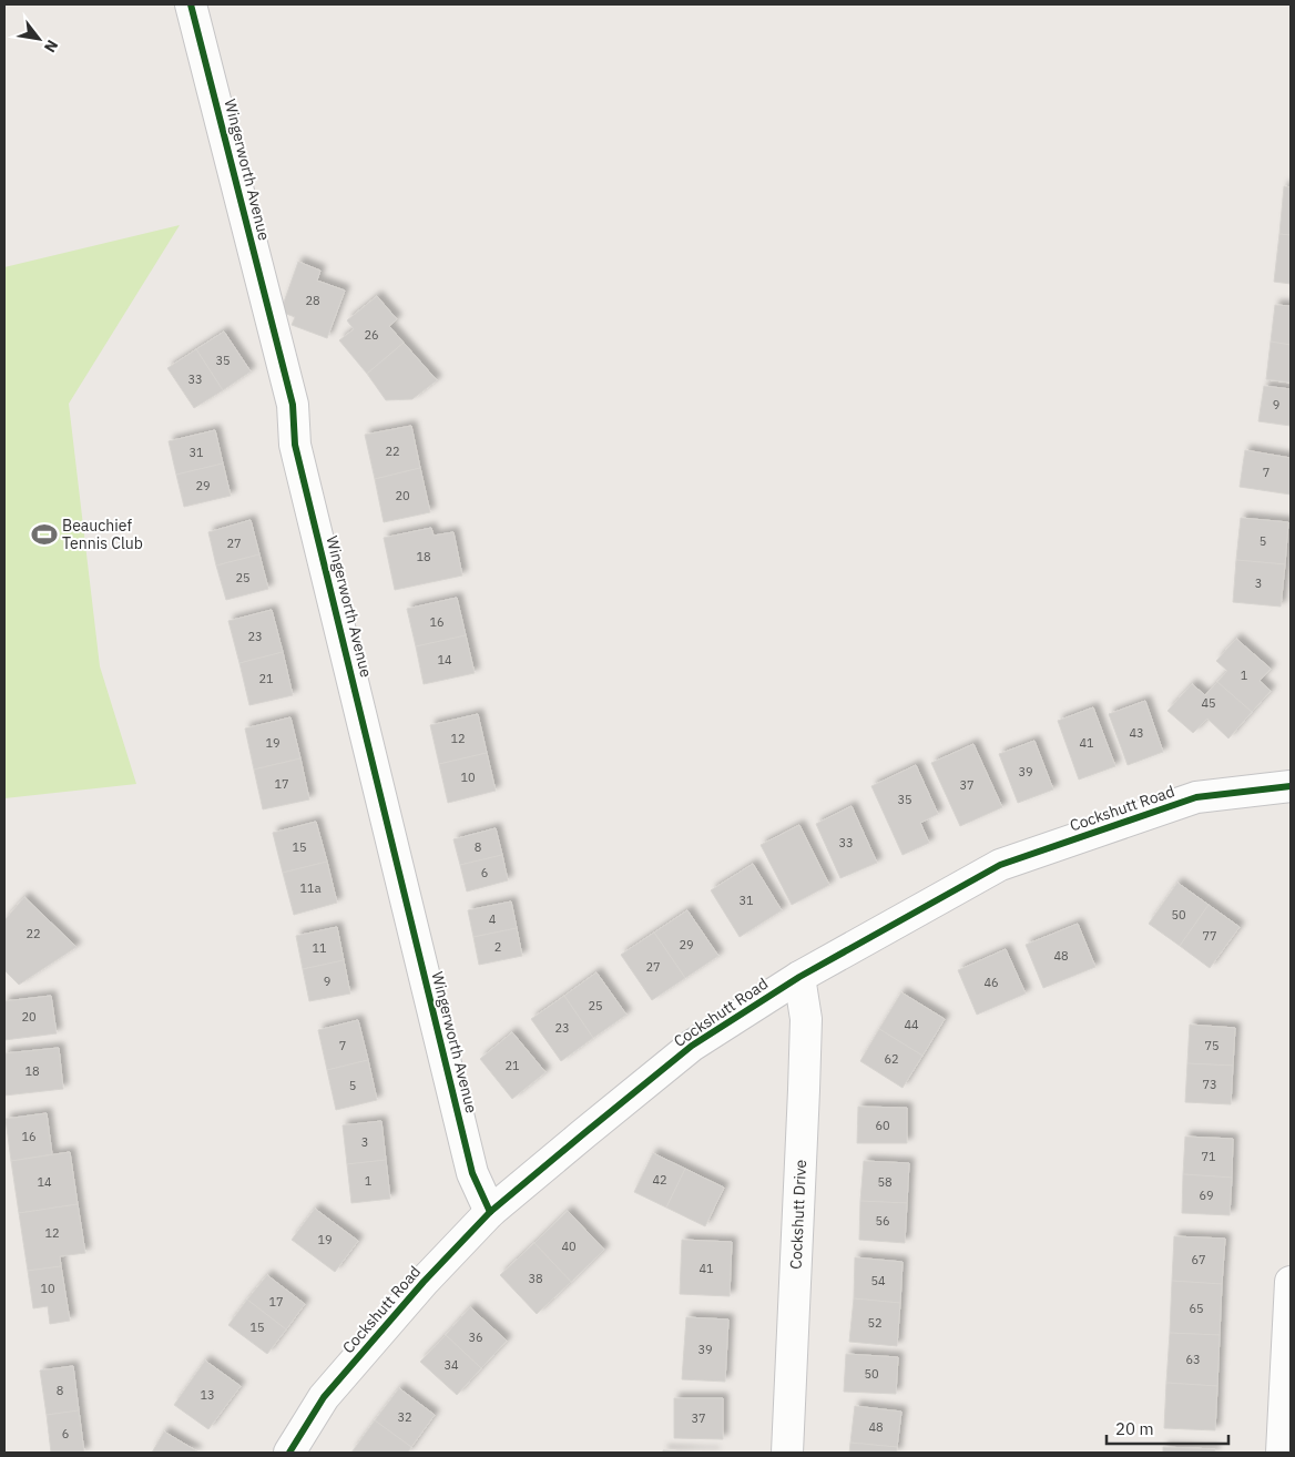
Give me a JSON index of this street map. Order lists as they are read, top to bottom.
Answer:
{
  "streets": {
    "street": ["Wingerworth Avenue", "Cockshutt Road", "Cockshutt Drive"]
  },
  "crossings": [
    ["Wingerworth Avenue", "Cockshutt Road"],
    ["Cockshutt Road", "Cockshutt Drive"]
  ],
  "places": {
    "sports": ["Beauchief Tennis Club"]
  },
  "house_numbers": [
    "28",
    "26",
    "35",
    "33",
    "9",
    "22",
    "31",
    "7",
    "29",
    "20",
    "5",
    "27",
    "18",
    "25",
    "3",
    "16",
    "23",
    "14",
    "1",
    "21",
    "45",
    "43",
    "12",
    "19",
    "41",
    "39",
    "10",
    "17",
    "37",
    "35",
    "33",
    "15",
    "8",
    "6",
    "11a",
    "31",
    "50",
    "4",
    "22",
    "77",
    "29",
    "2",
    "11",
    "48",
    "27",
    "9",
    "46",
    "25",
    "20",
    "44",
    "23",
    "7",
    "75",
    "62",
    "21",
    "18",
    "73",
    "5",
    "60",
    "16",
    "3",
    "71",
    "42",
    "1",
    "14",
    "58",
    "69",
    "56",
    "12",
    "19",
    "40",
    "67",
    "41",
    "38",
    "54",
    "10",
    "17",
    "65",
    "52",
    "15",
    "36",
    "39",
    "63",
    "34",
    "50",
    "8",
    "13",
    "32",
    "37",
    "48",
    "6"
  ],
  "scale_bar": "20 m",
  "north": "bottom right"
}
